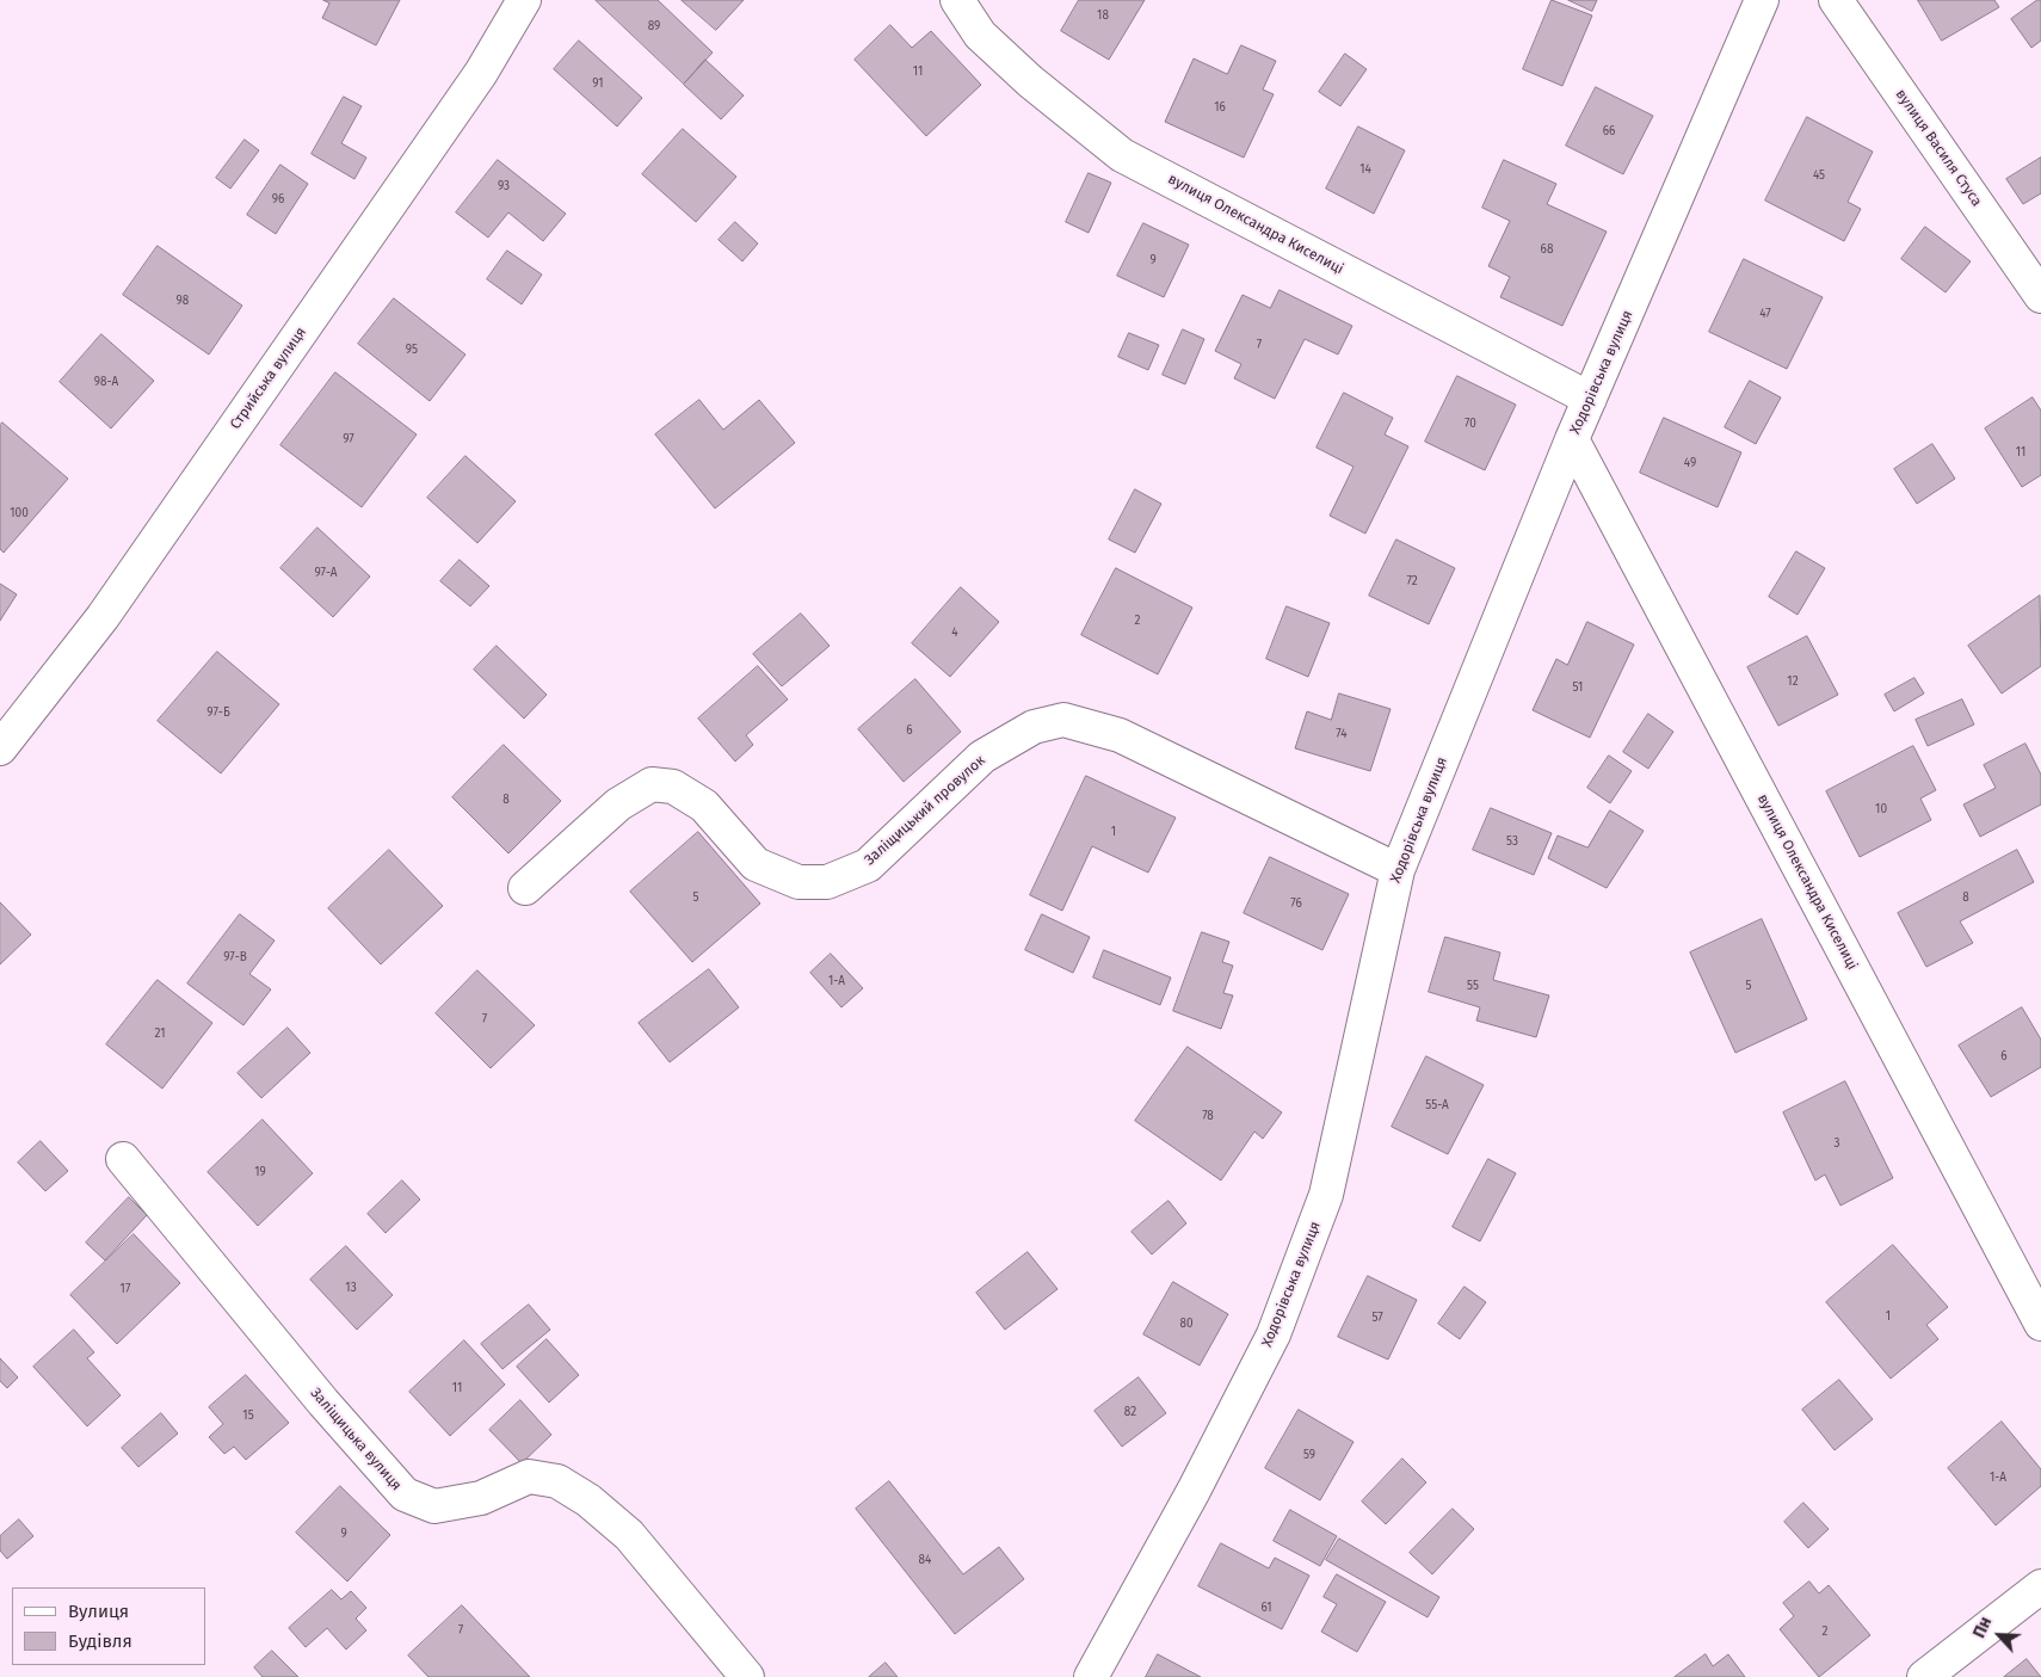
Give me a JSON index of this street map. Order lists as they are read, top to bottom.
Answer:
{
  "streets": {
    "street": [
      "вулиця Василя Стуса",
      "вулиця Олександра Киселиці",
      "Ходорівська вулиця",
      "Стрийська вулиця",
      "Заліщицький провулок",
      "Заліщицька вулиця"
    ]
  },
  "crossings": [
    ["вулиця Олександра Киселиці", "Ходорівська вулиця"],
    ["Ходорівська вулиця", "Заліщицький провулок"]
  ],
  "house_numbers": [
    "18",
    "89",
    "11",
    "91",
    "16",
    "66",
    "14",
    "45",
    "93",
    "96",
    "68",
    "9",
    "98",
    "47",
    "7",
    "95",
    "98-А",
    "70",
    "97",
    "11",
    "49",
    "100",
    "97-А",
    "72",
    "2",
    "4",
    "12",
    "51",
    "97-Б",
    "6",
    "74",
    "8",
    "10",
    "1",
    "53",
    "5",
    "8",
    "76",
    "97-В",
    "1-А",
    "55",
    "5",
    "7",
    "21",
    "6",
    "55-А",
    "78",
    "3",
    "19",
    "13",
    "17",
    "1",
    "57",
    "80",
    "11",
    "82",
    "15",
    "59",
    "1-А",
    "9",
    "84",
    "61",
    "7",
    "2"
  ],
  "legend": ["Вулиця", "Будівля"],
  "north": "top left"
}
